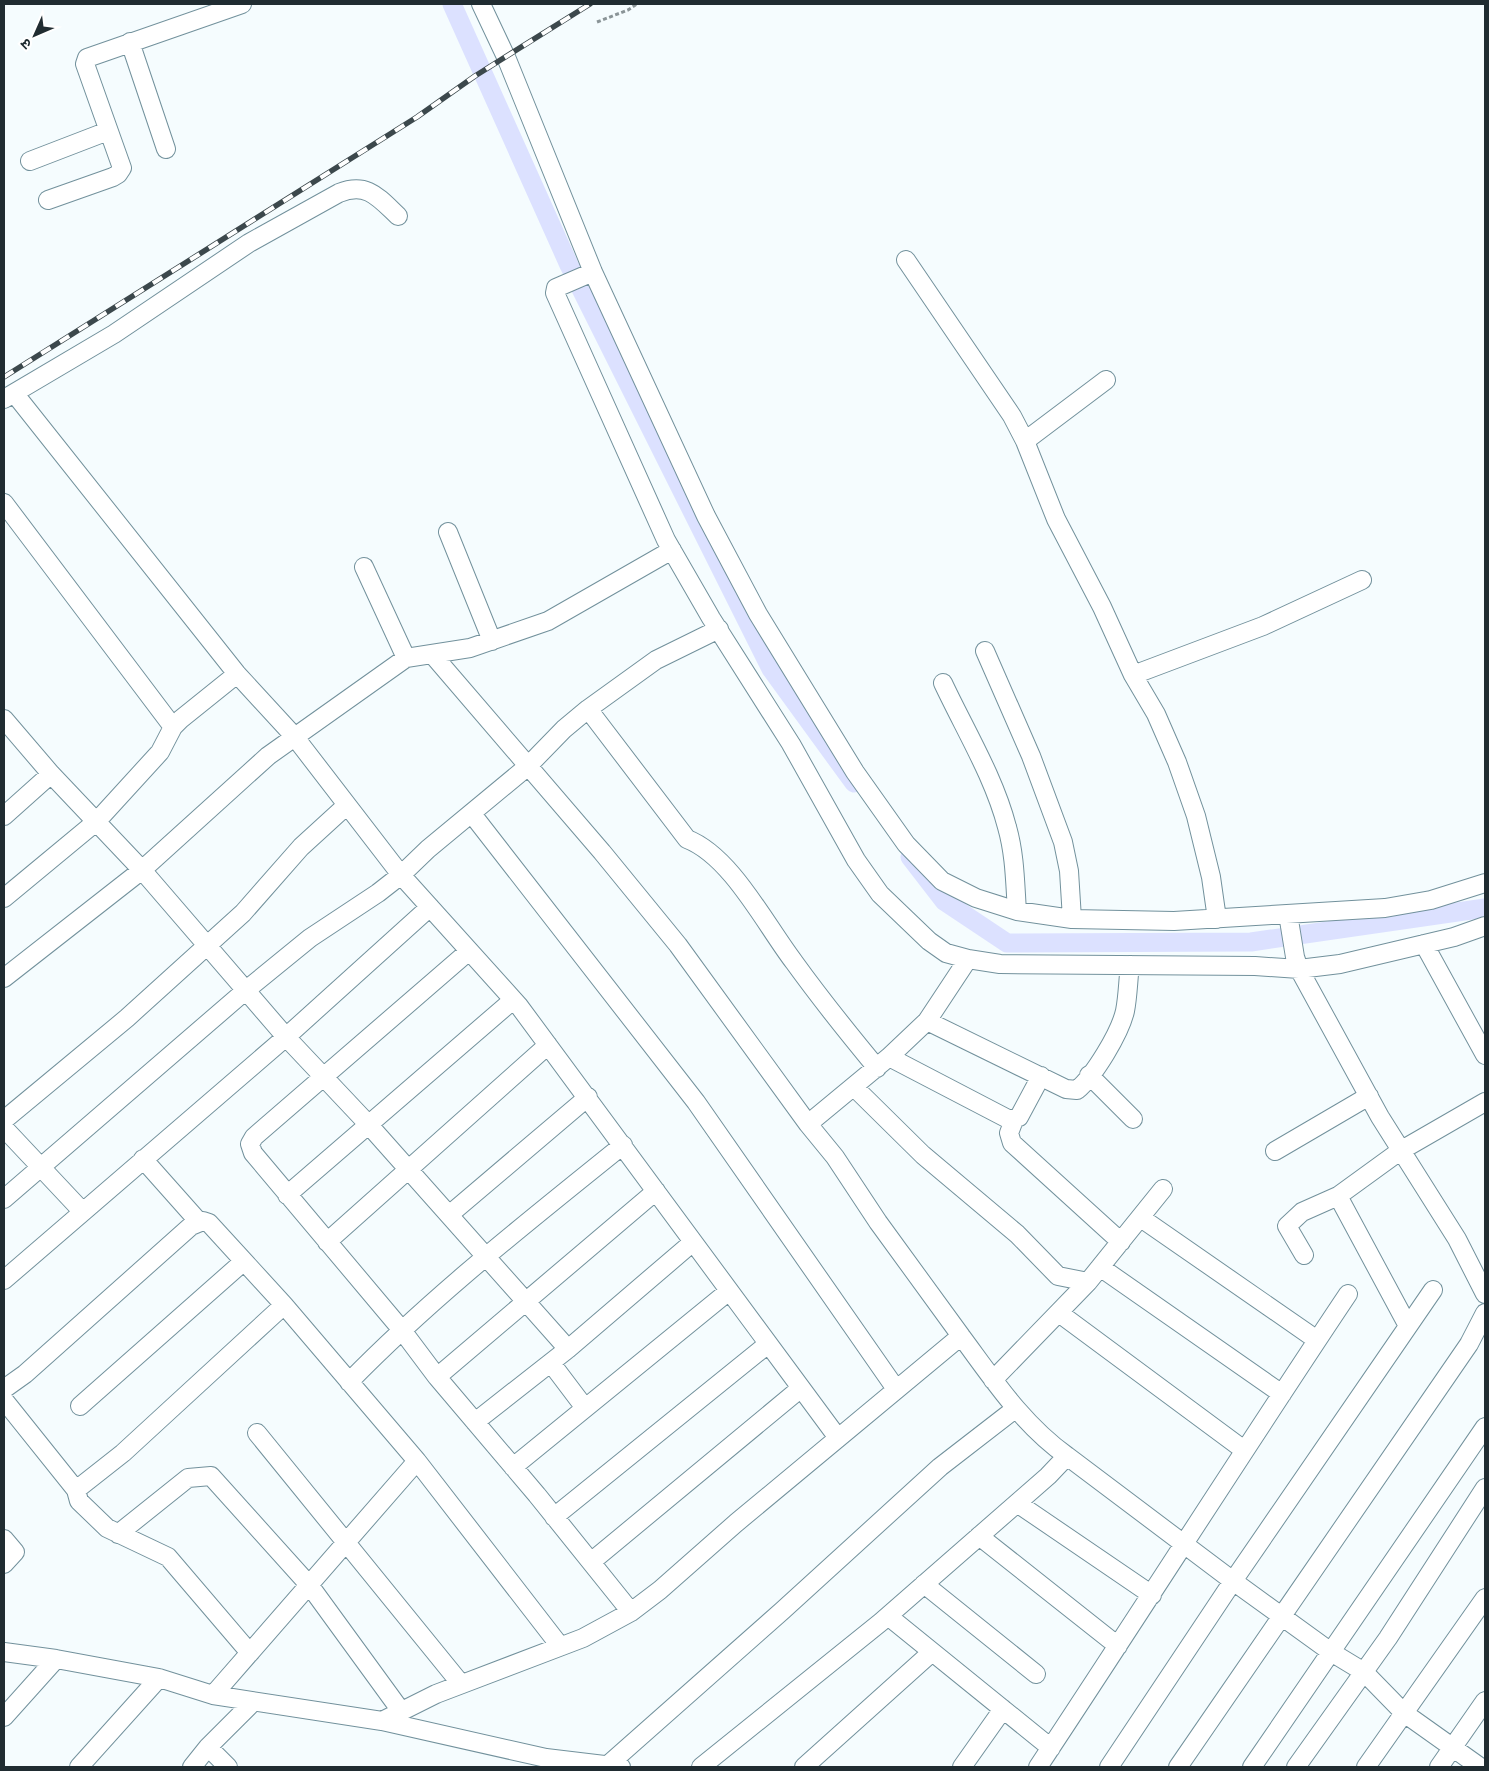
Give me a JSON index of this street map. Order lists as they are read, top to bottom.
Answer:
{
  "north": "bottom left"
}
